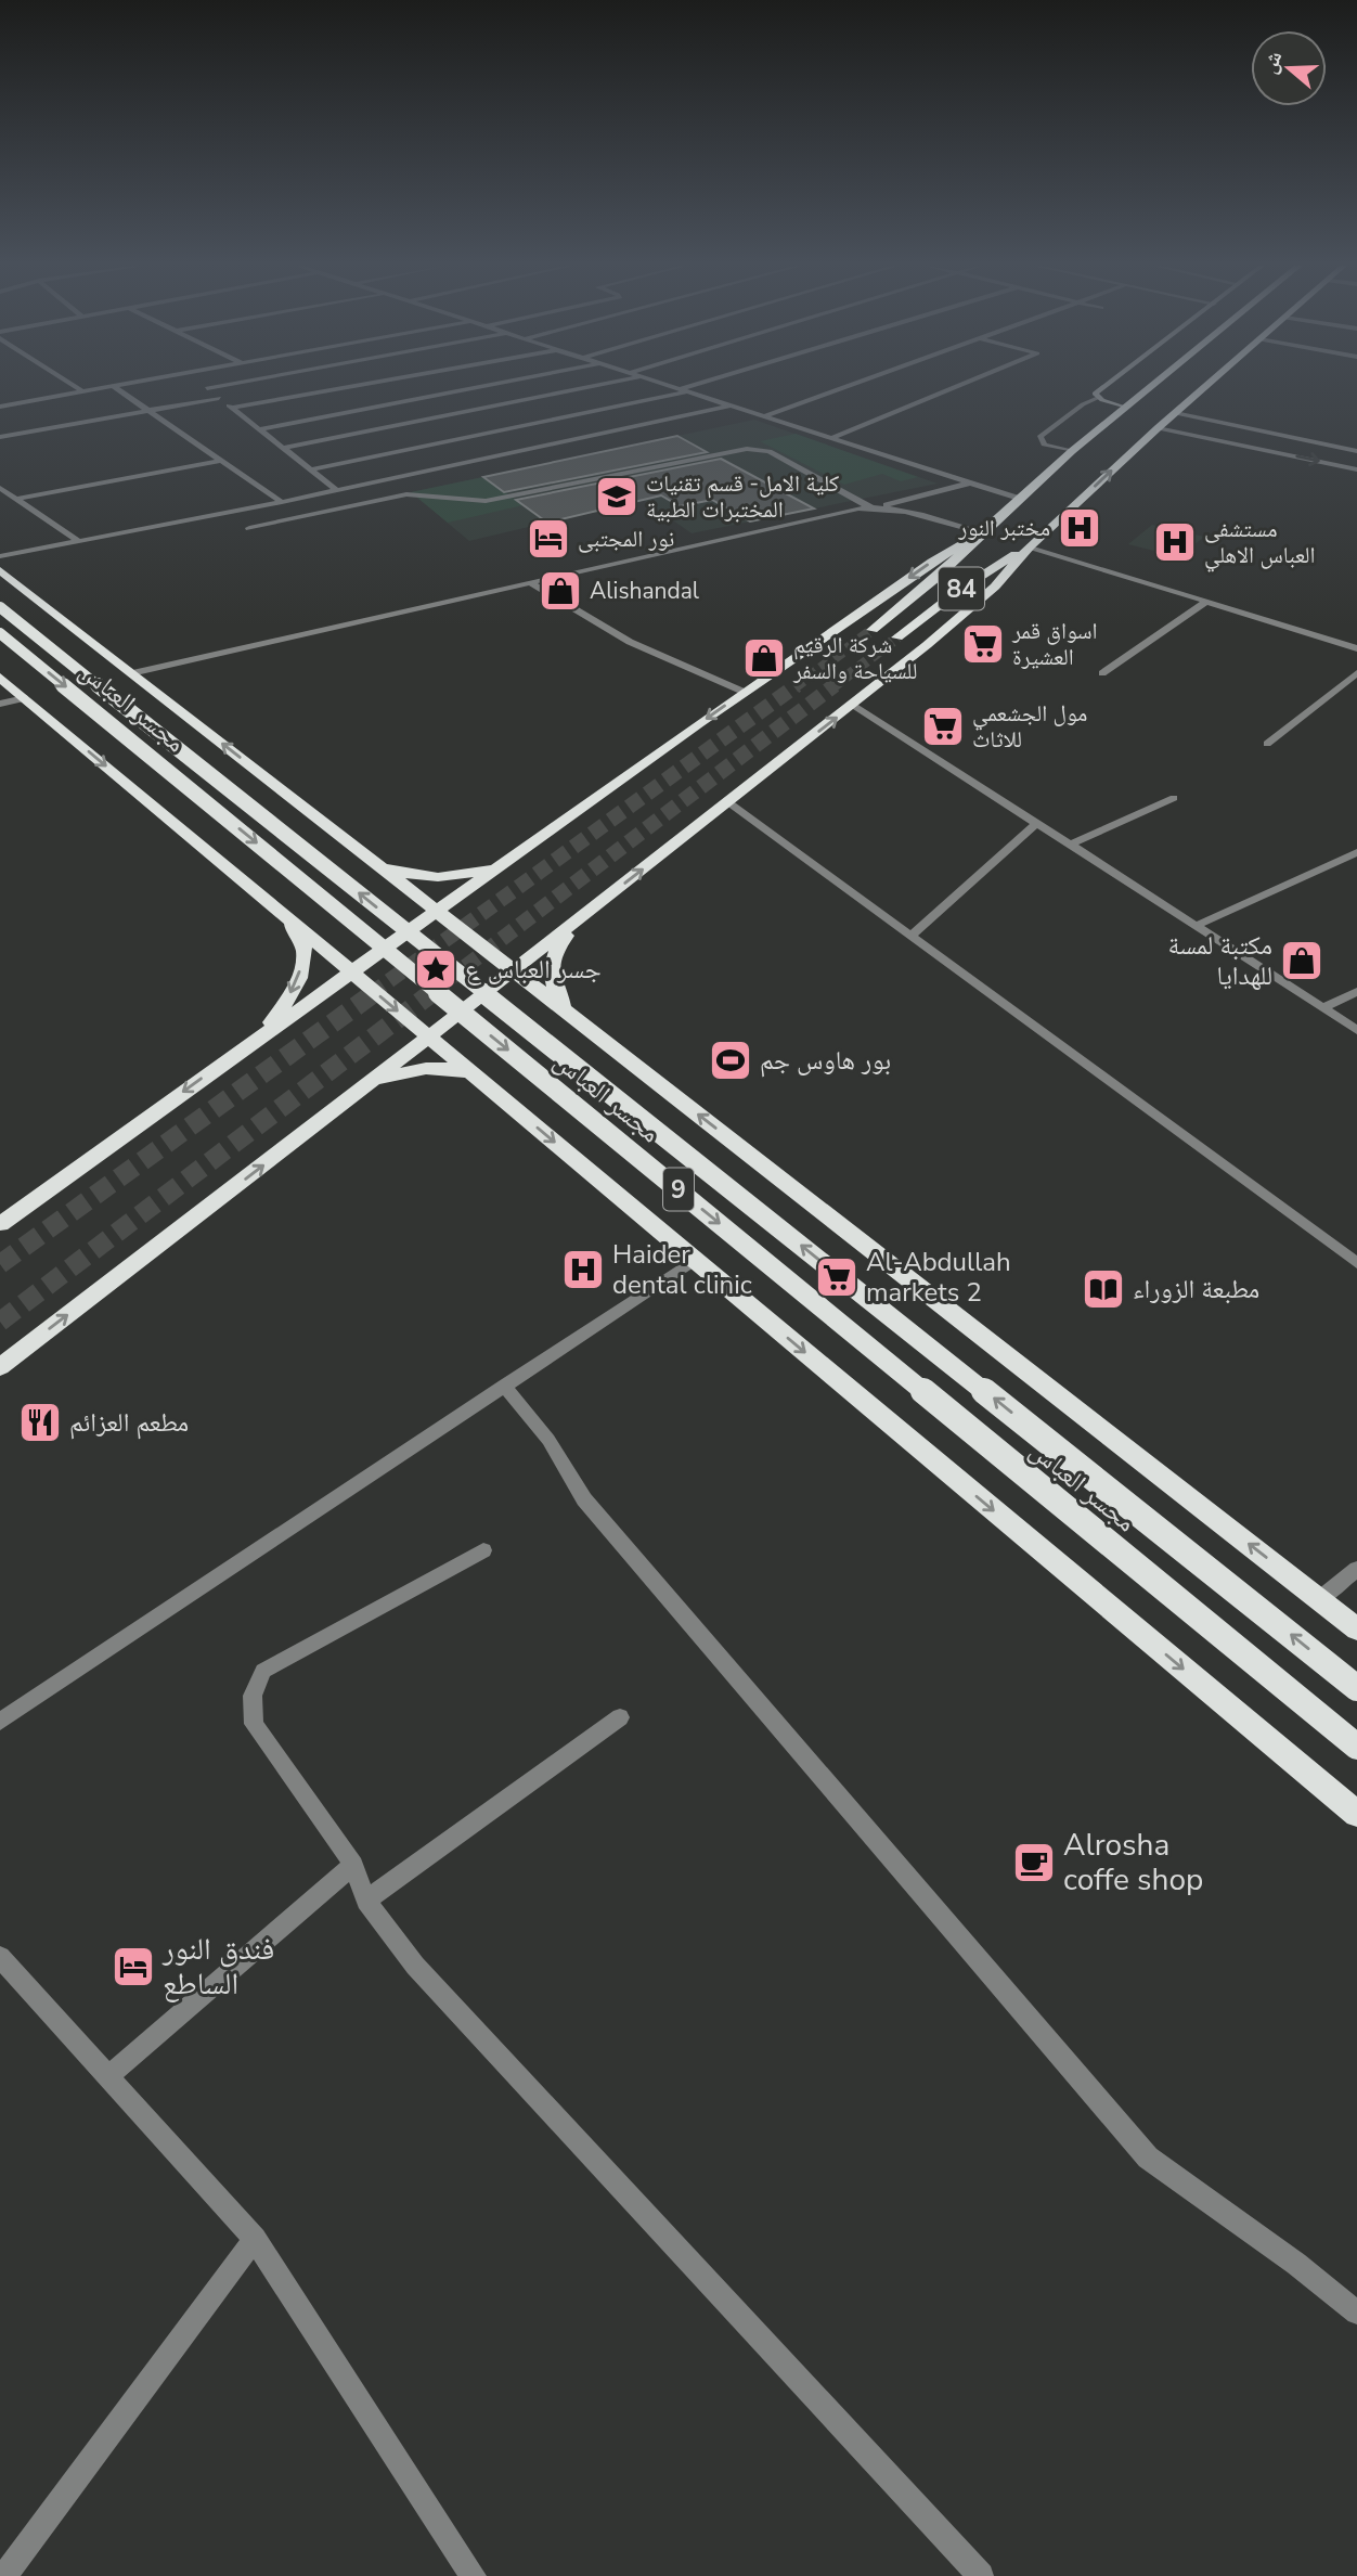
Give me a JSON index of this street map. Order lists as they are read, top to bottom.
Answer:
{
  "streets": {
    "highway": ["84", "مجسر العباس", "9"]
  },
  "places": {
    "school or university": ["كلية الامل- قسم تقنيات المختبرات الطبية"],
    "hospital": ["مختبر النور", "مستشفى العباس الاهلي", "Haider dental clinic"],
    "hotel": ["نور المجتبى", "فندق النور الساطع"],
    "shop": ["Alishandal", "شركة الرقيم للسياحة والسفر", "مكتبة لمسة للهدايا"],
    "supermarket": ["اسواق قمر العشيرة", "مول الجشعمي للاثاث", "Al-Abdullah markets 2"],
    "place": ["جسر العباس ع"],
    "sports": ["بور هاوس جم"],
    "library": ["مطبعة الزوراء"],
    "restaurant": ["مطعم العزائم"],
    "cafe": ["Alrosha coffe shop"]
  },
  "north": "left"
}
